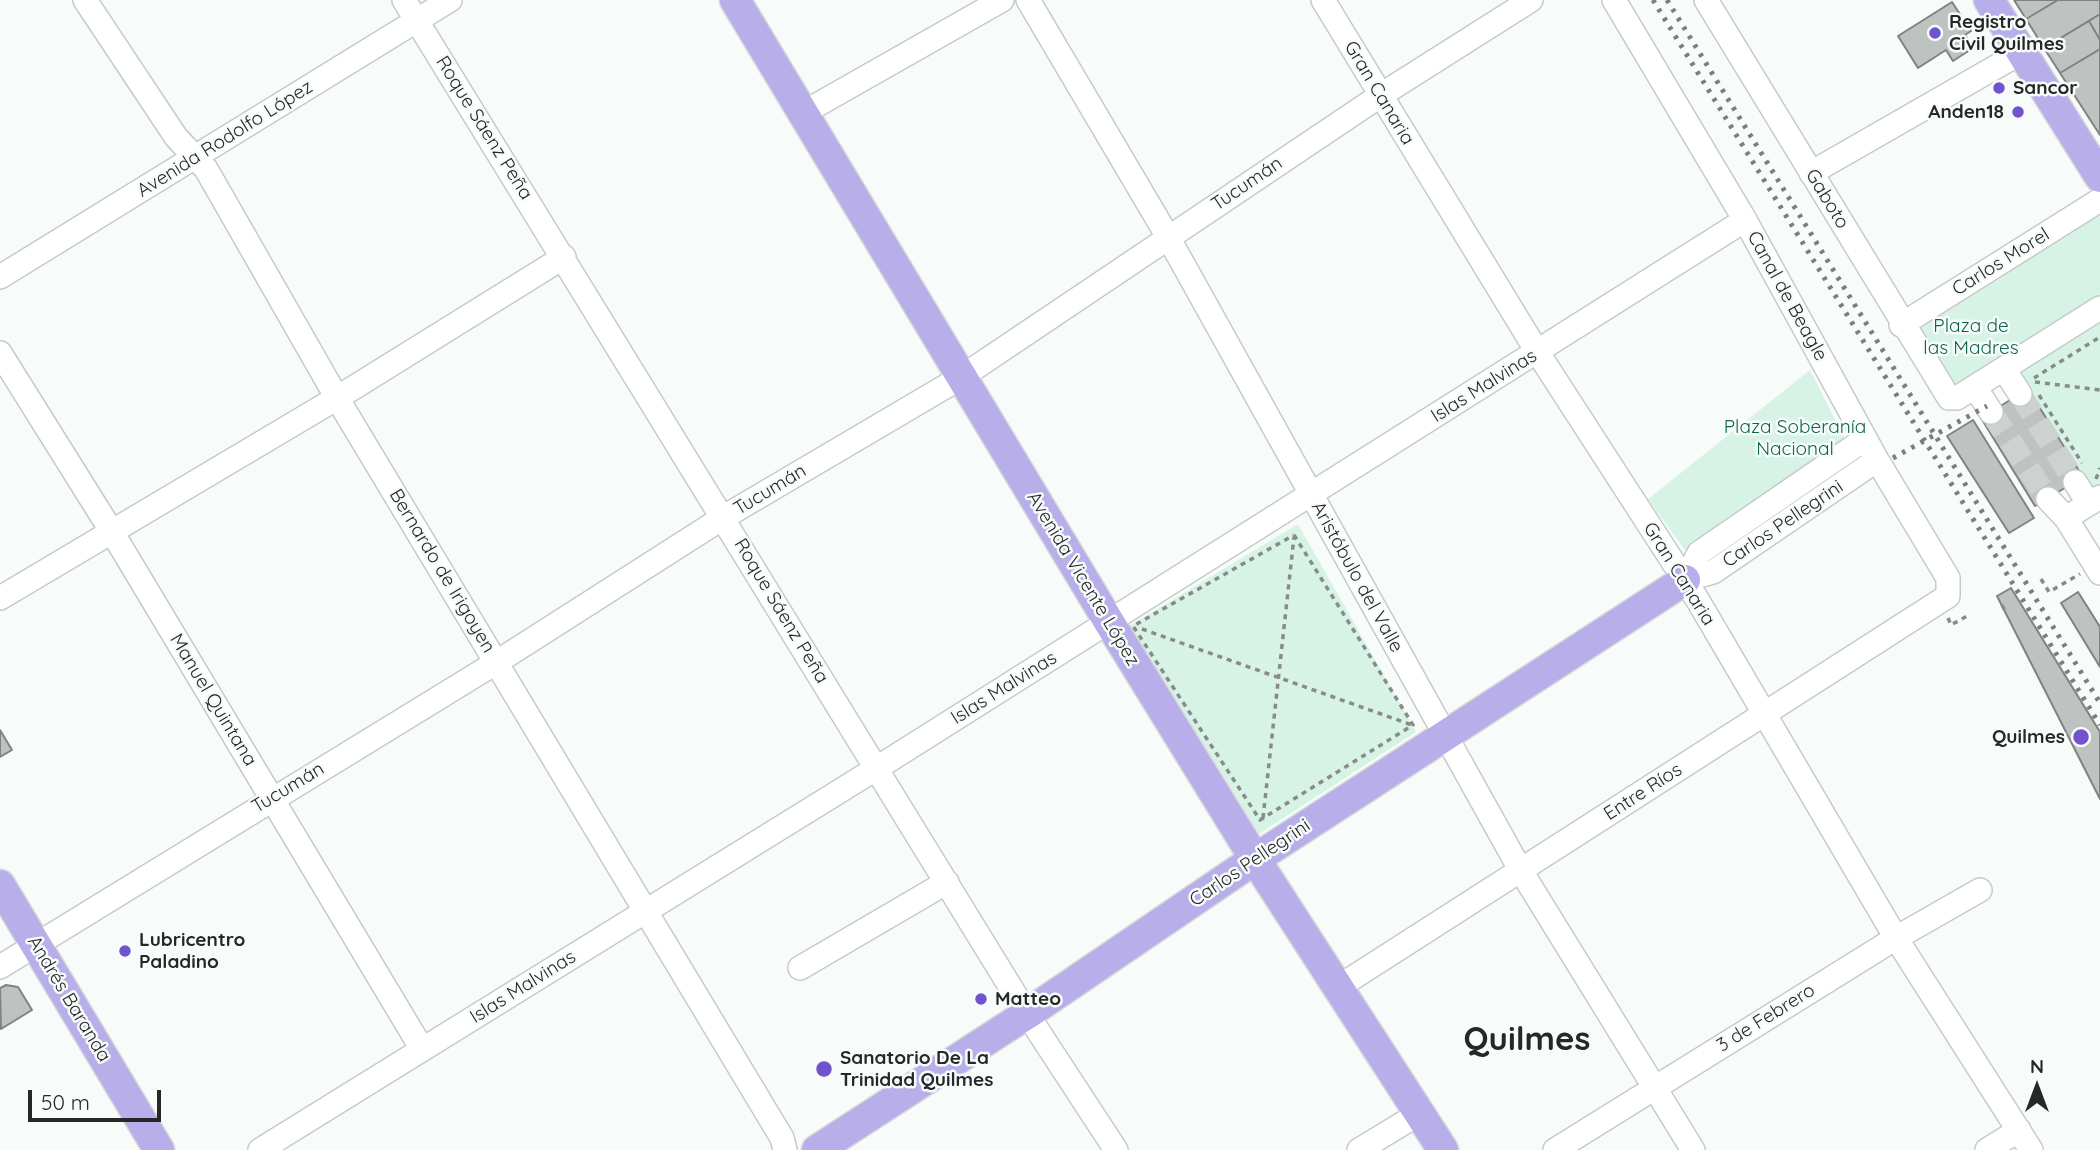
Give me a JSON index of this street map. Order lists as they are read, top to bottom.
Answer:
{
  "streets": {
    "main road": ["Carlos Pellegrini", "Avenida Vicente López", "Andrés Baranda"],
    "street": [
      "Gran Canaria",
      "Roque Sáenz Peña",
      "Avenida Rodolfo López",
      "Tucumán",
      "Gaboto",
      "Carlos Morel",
      "Canal de Beagle",
      "Islas Malvinas",
      "Bernardo de Irigoyen",
      "Aristóbulo del Valle",
      "Manuel Quintana",
      "Entre Ríos",
      "3 de Febrero"
    ]
  },
  "crossings": [
    ["Gran Canaria", "Tucumán"],
    ["Gran Canaria", "Islas Malvinas"],
    ["Gran Canaria", "Carlos Pellegrini"],
    ["Gran Canaria", "Entre Ríos"],
    ["Gran Canaria", "3 de Febrero"],
    ["Roque Sáenz Peña", "Avenida Rodolfo López"],
    ["Roque Sáenz Peña", "Tucumán"],
    ["Roque Sáenz Peña", "Islas Malvinas"],
    ["Roque Sáenz Peña", "Carlos Pellegrini"],
    ["Avenida Rodolfo López", "Bernardo de Irigoyen"],
    ["Tucumán", "Bernardo de Irigoyen"],
    ["Tucumán", "Aristóbulo del Valle"],
    ["Tucumán", "Avenida Vicente López"],
    ["Tucumán", "Manuel Quintana"],
    ["Tucumán", "Andrés Baranda"],
    ["Gaboto", "Carlos Morel"],
    ["Canal de Beagle", "Islas Malvinas"],
    ["Canal de Beagle", "Carlos Pellegrini"],
    ["Canal de Beagle", "Entre Ríos"],
    ["Islas Malvinas", "Bernardo de Irigoyen"],
    ["Islas Malvinas", "Aristóbulo del Valle"],
    ["Islas Malvinas", "Avenida Vicente López"],
    ["Islas Malvinas", "Manuel Quintana"],
    ["Carlos Pellegrini", "Aristóbulo del Valle"],
    ["Carlos Pellegrini", "Avenida Vicente López"],
    ["Aristóbulo del Valle", "Entre Ríos"],
    ["Aristóbulo del Valle", "3 de Febrero"],
    ["Avenida Vicente López", "Entre Ríos"]
  ],
  "districts": ["Quilmes"],
  "parks": ["Plaza de las Madres", "Plaza Soberanía Nacional"],
  "places": [
    "Registro Civil Quilmes",
    "Sancor",
    "Anden18",
    "Quilmes",
    "Lubricentro Paladino",
    "Matteo",
    "Sanatorio De La Trinidad Quilmes"
  ],
  "scale_bar": "50 m",
  "north": "top"
}
